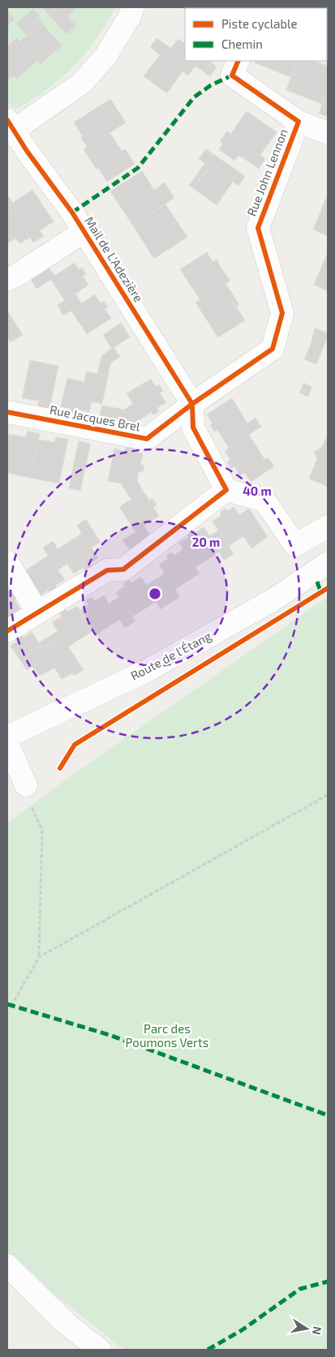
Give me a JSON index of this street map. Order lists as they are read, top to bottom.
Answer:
{
  "streets": {
    "street": [
      "Rue John Lennon",
      "Mail de L'Adezière",
      "Rue Jacques Brel",
      "Route de l'Étang"
    ]
  },
  "crossings": [
    ["Rue John Lennon", "Mail de L'Adezière"],
    ["Rue John Lennon", "Rue Jacques Brel"],
    ["Mail de L'Adezière", "Rue Jacques Brel"]
  ],
  "parks": ["Parc des Poumons Verts"],
  "legend": ["Piste cyclable", "Chemin"],
  "north": "right",
  "rings": ["40 m", "20 m"]
}
